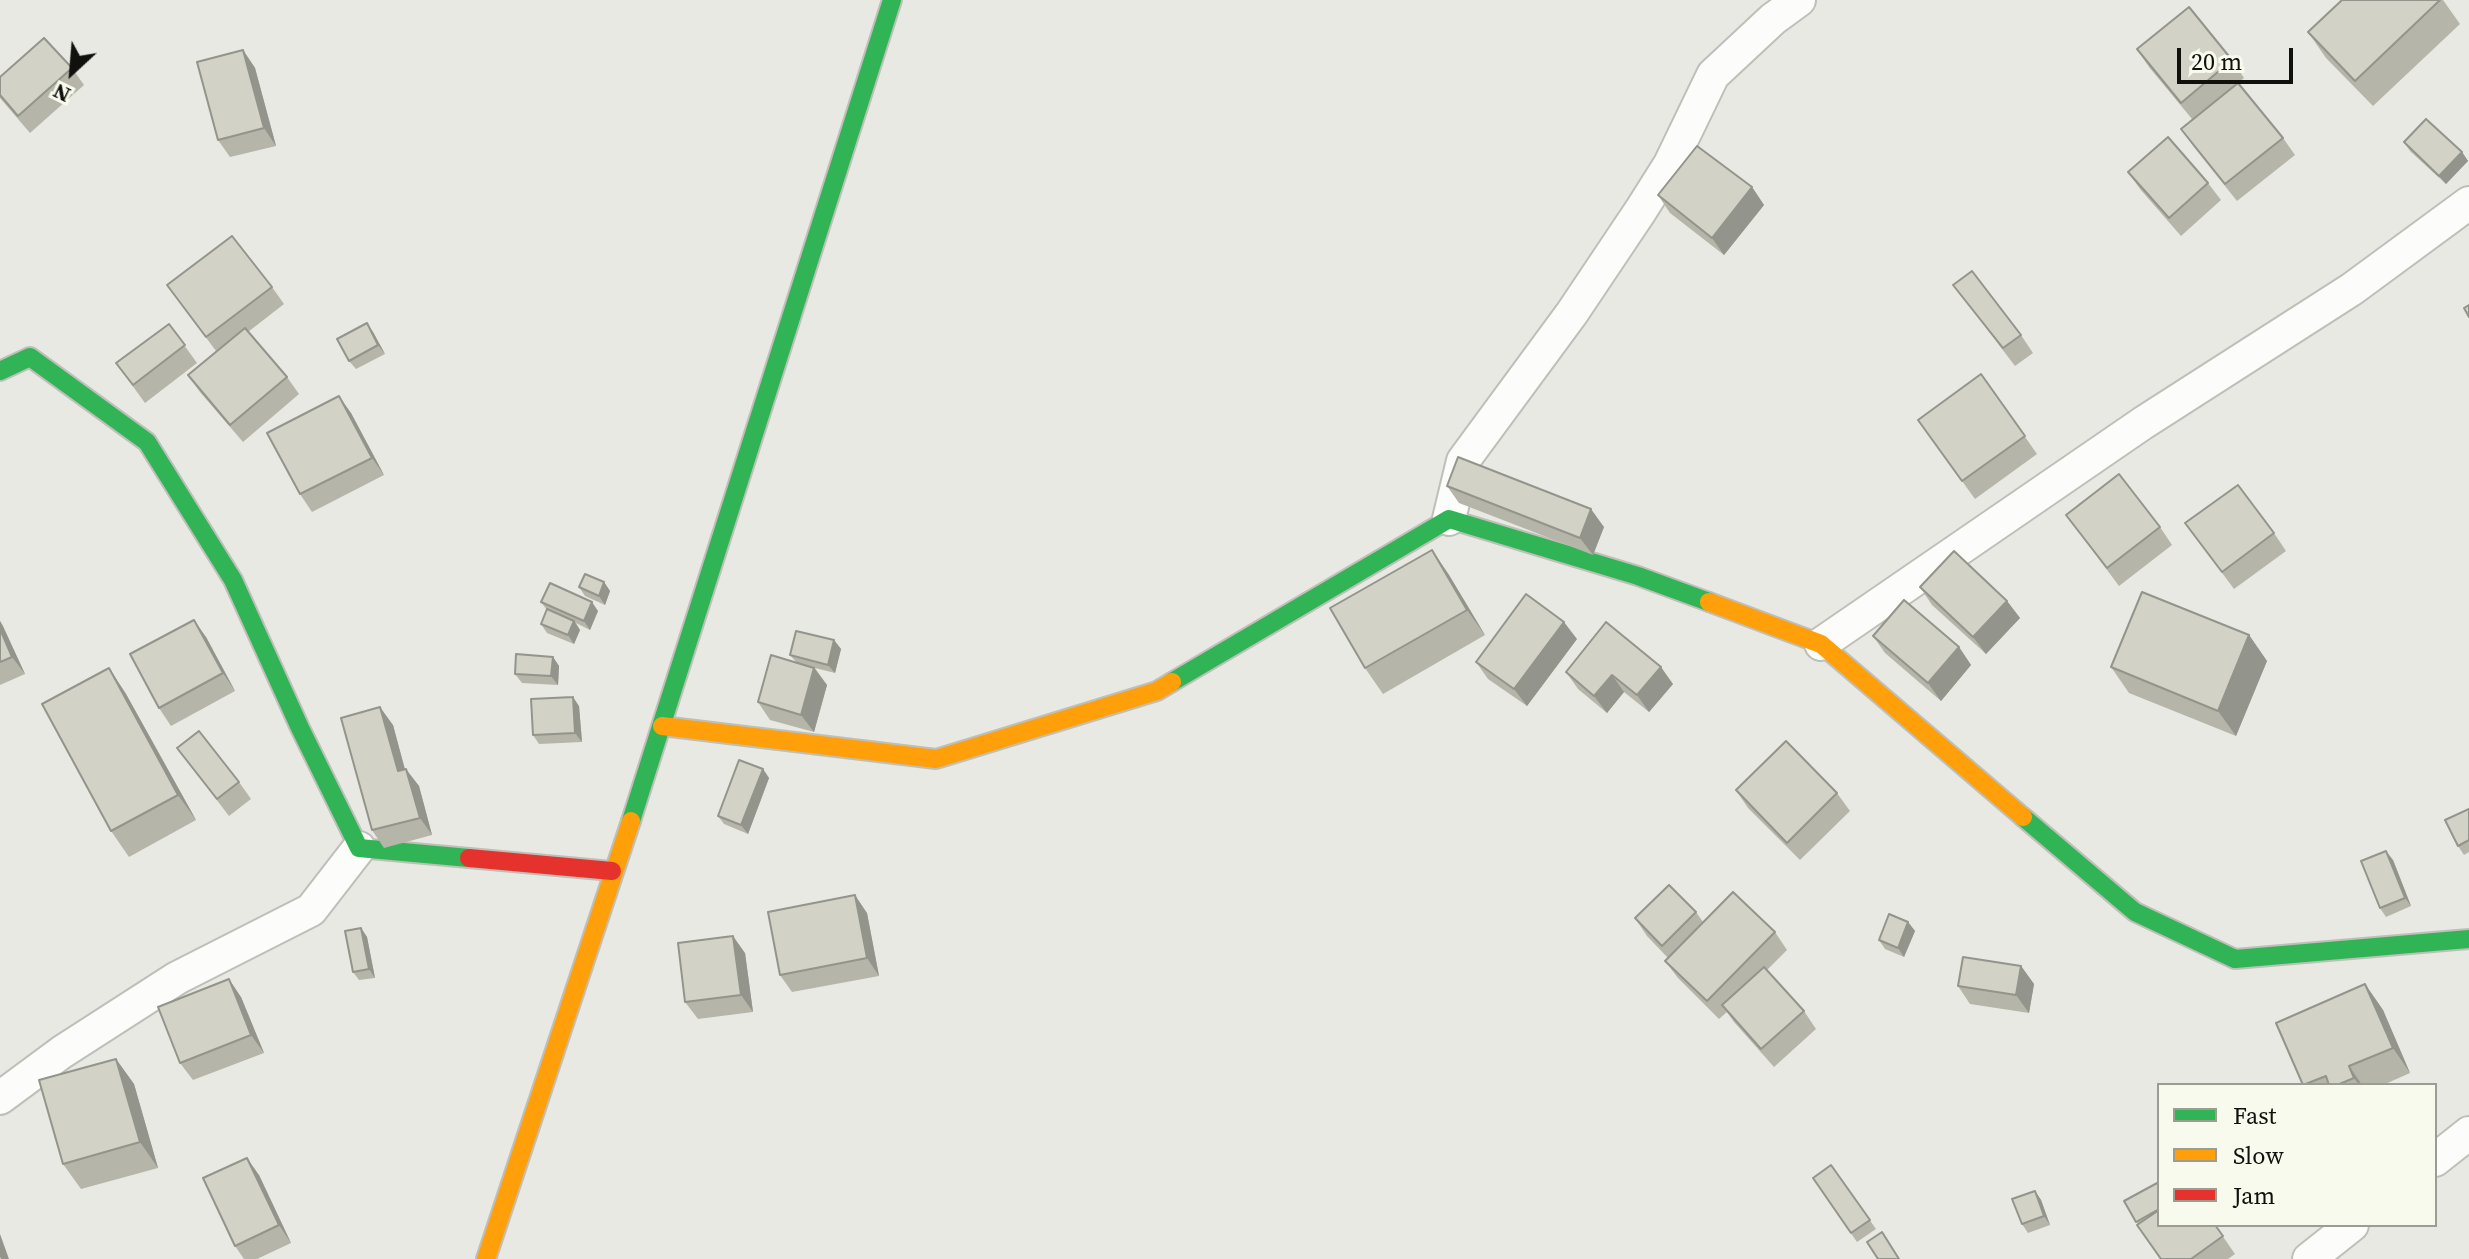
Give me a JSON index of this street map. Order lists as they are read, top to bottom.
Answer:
{
  "legend": ["Fast", "Slow", "Jam"],
  "scale_bar": "20 m",
  "north": "bottom left"
}
